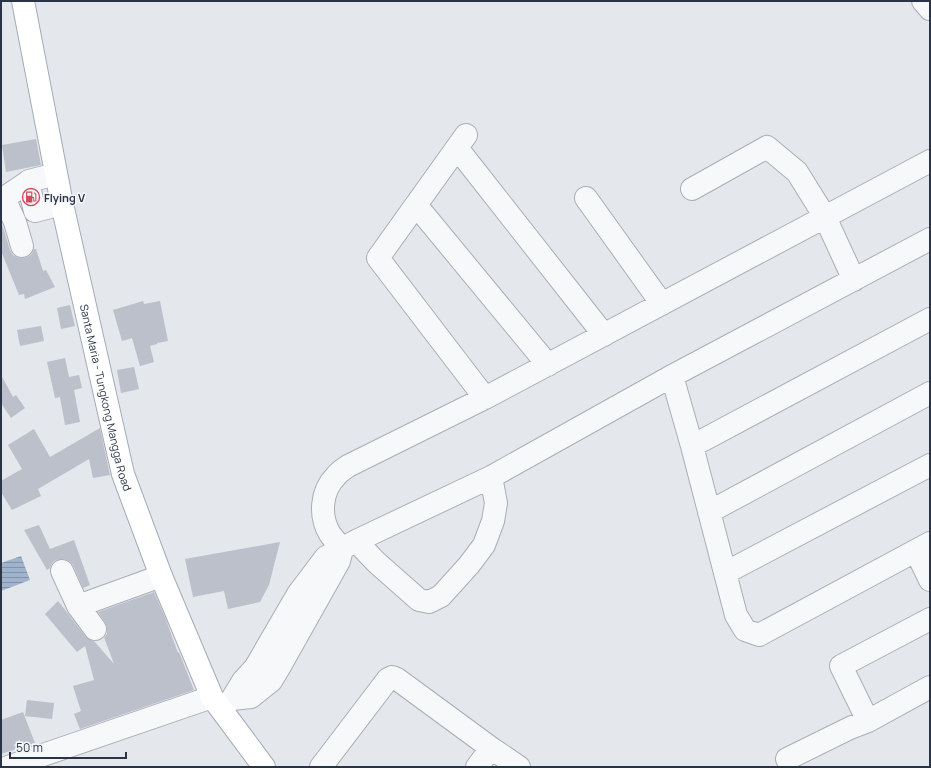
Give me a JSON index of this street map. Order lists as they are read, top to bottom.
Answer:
{
  "streets": {
    "main road": ["Santa Maria - Tungkong Mangga Road"]
  },
  "places": {
    "fuel station": ["Flying V"]
  },
  "scale_bar": "50 m"
}
